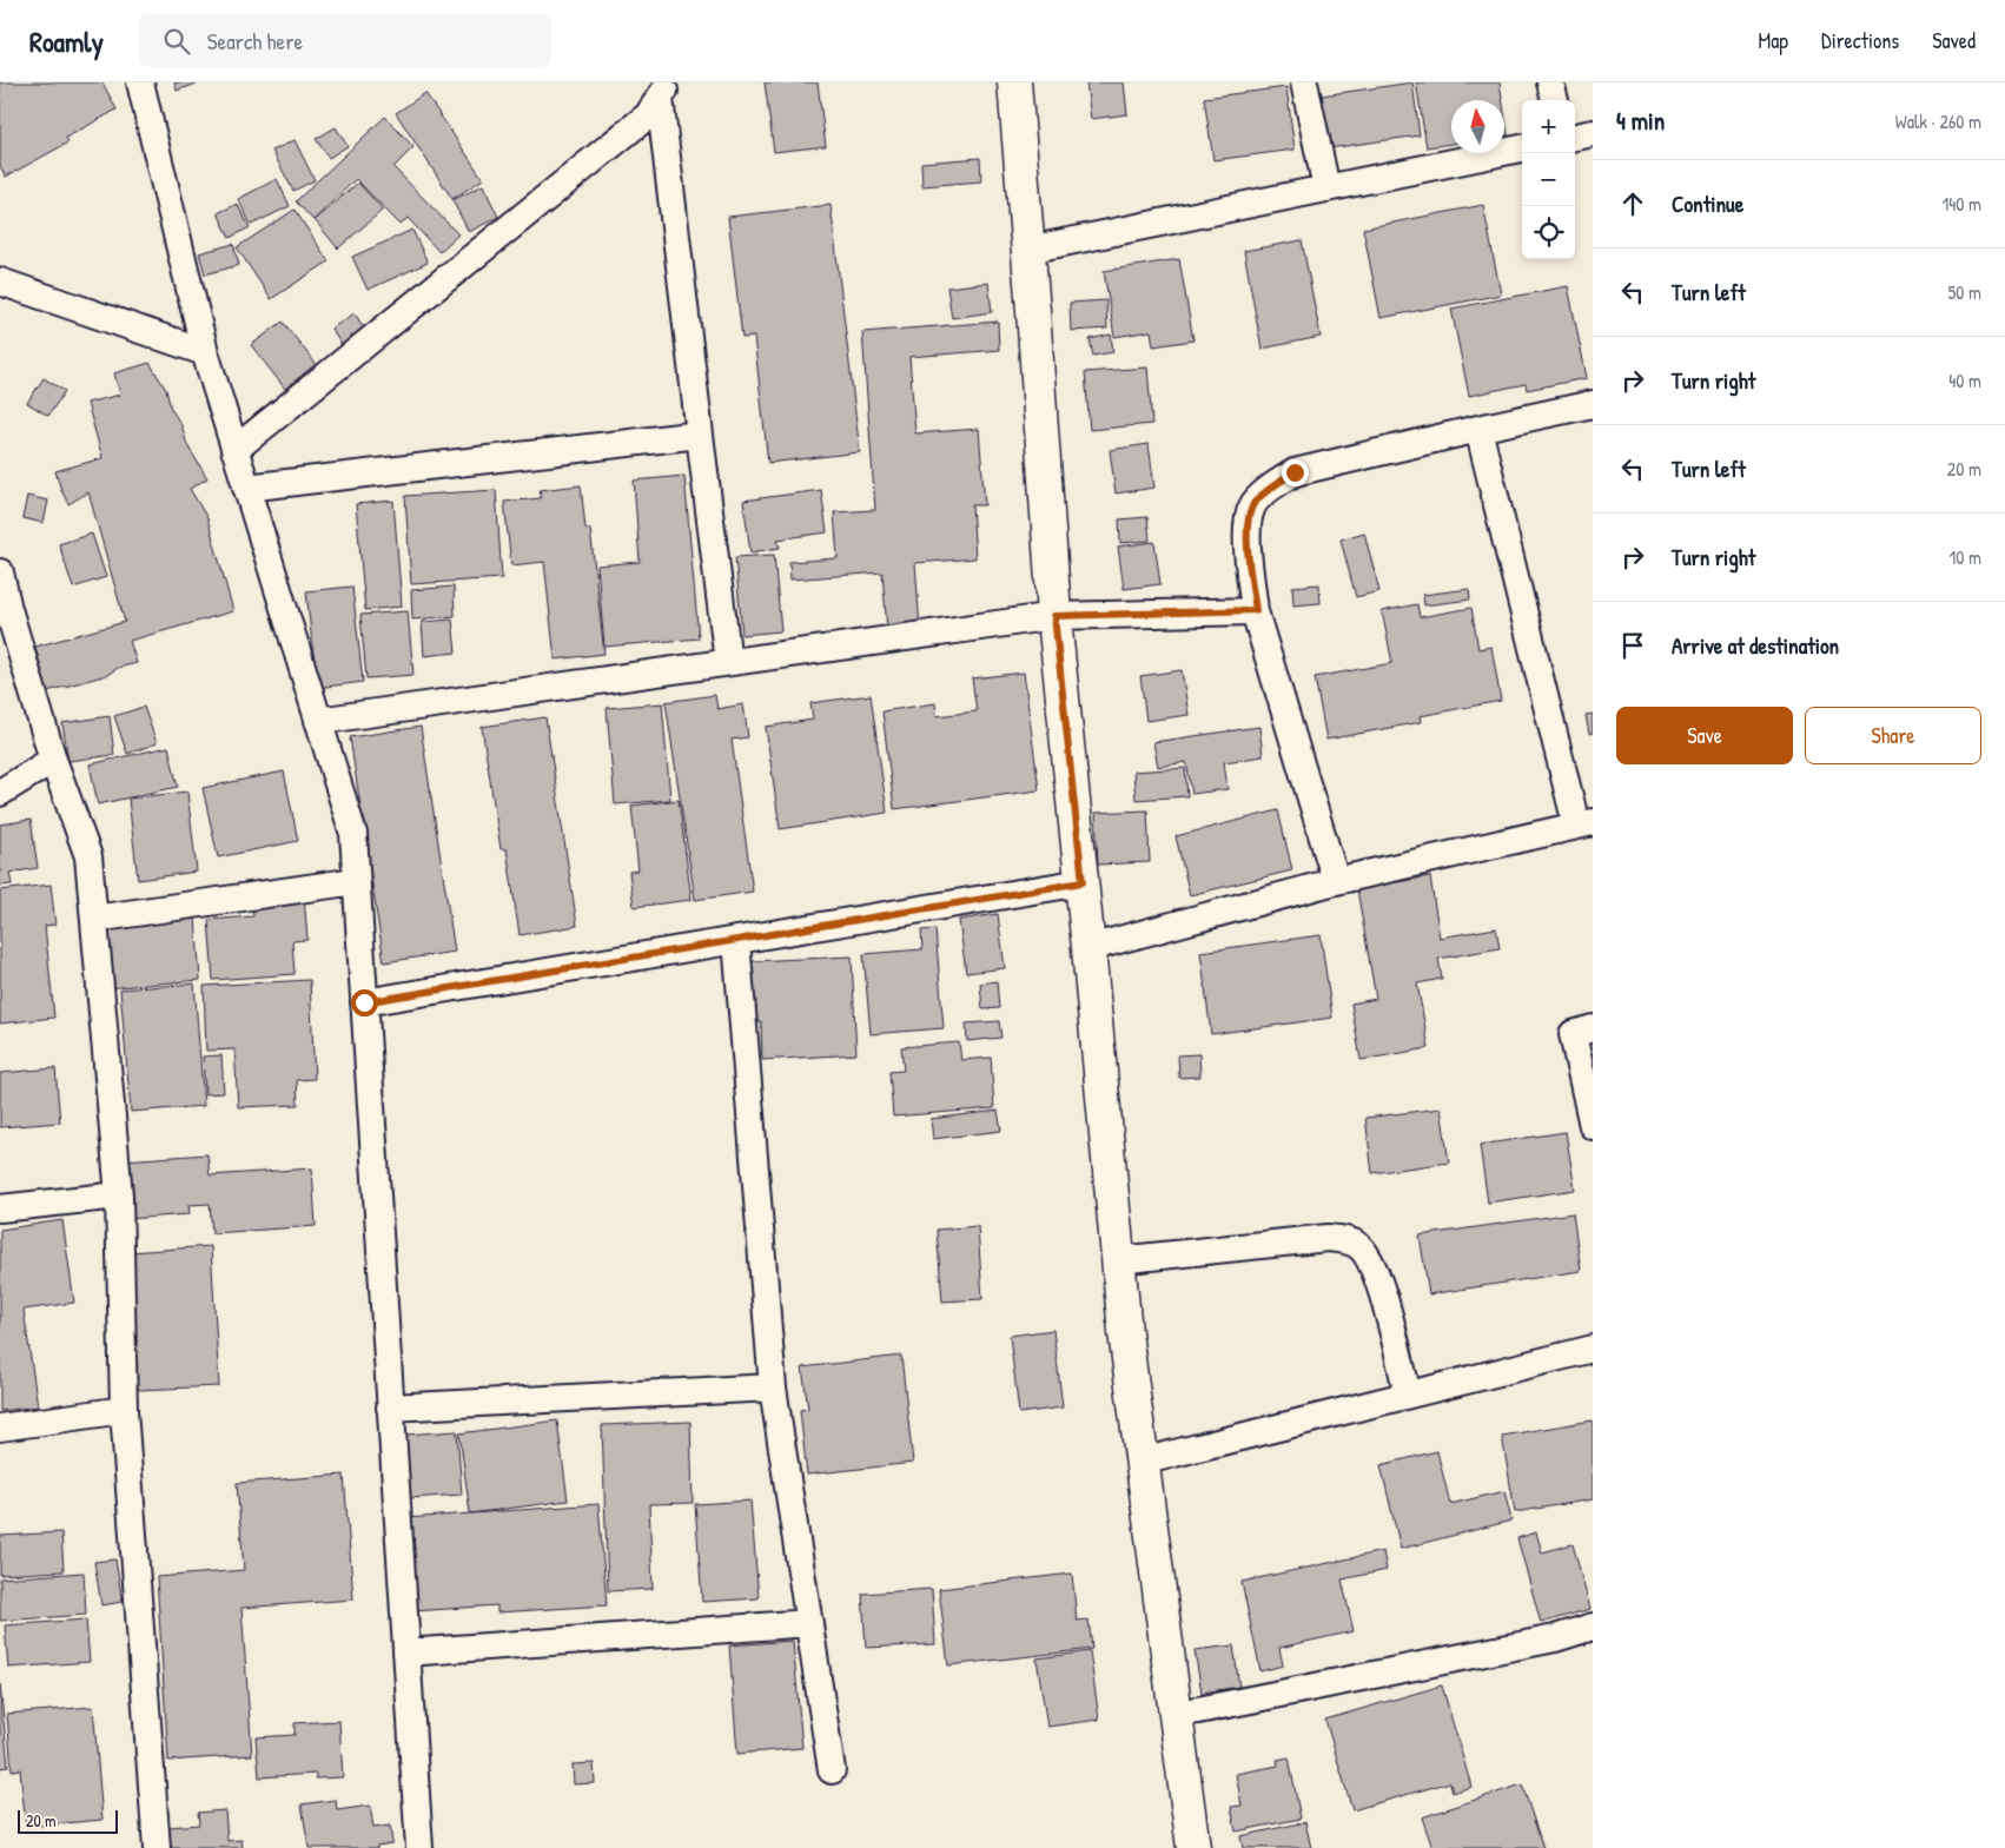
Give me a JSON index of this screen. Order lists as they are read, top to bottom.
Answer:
{
  "scale_bar": "20 m",
  "north": "top",
  "page": {
    "header": "Roamly",
    "search": "Search here",
    "nav": ["Map", "Directions", "Saved"],
    "heading": ["4 min", "Walk · 260 m"],
    "map_buttons": ["+", "−"],
    "list": [
      ["Continue", "140 m"],
      ["Turn left", "50 m"],
      ["Turn right", "40 m"],
      ["Turn left", "20 m"],
      ["Turn right", "10 m"],
      "Arrive at destination"
    ],
    "buttons": ["Save", "Share"],
    "scale": "20 m"
  }
}
